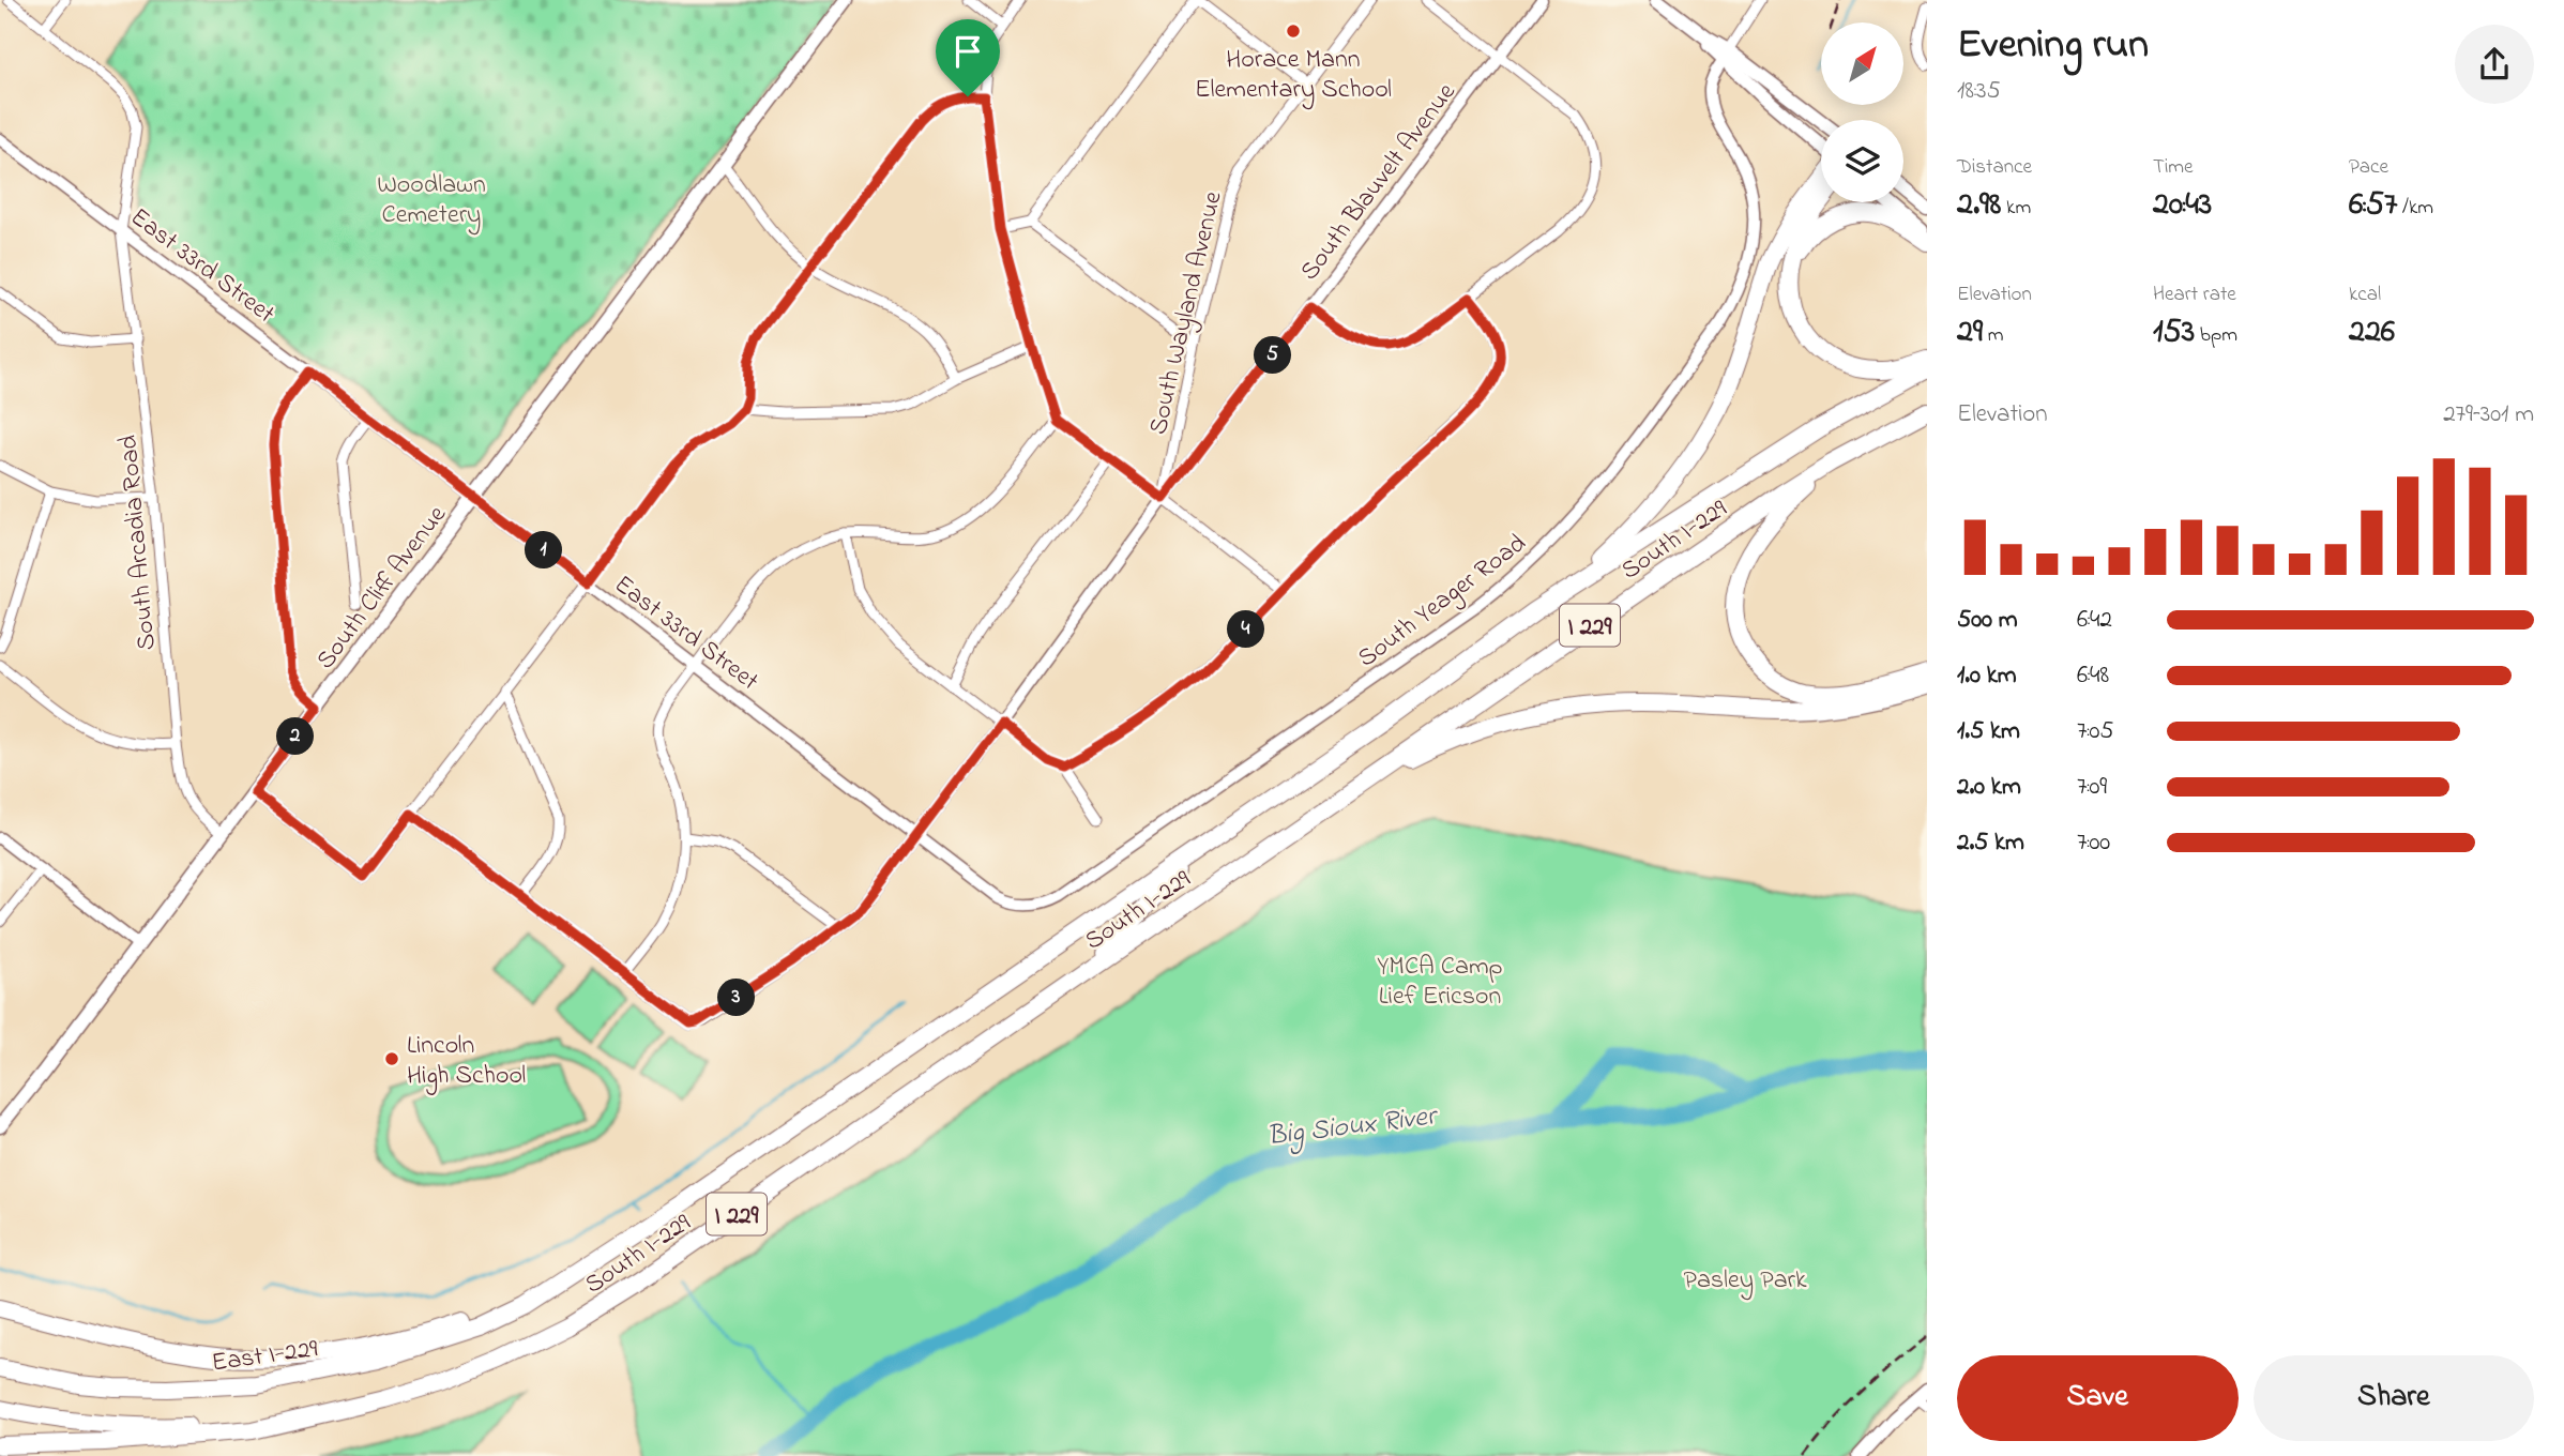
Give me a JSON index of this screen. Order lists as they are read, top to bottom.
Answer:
{
  "streets": {
    "highway": ["South I-229", "I 229", "East I-229"],
    "main road": ["South Cliff Avenue"],
    "street": [
      "South Blauvelt Avenue",
      "East 33rd Street",
      "South Wayland Avenue",
      "South Arcadia Road",
      "South Yeager Road"
    ]
  },
  "crossings": [
    ["South Blauvelt Avenue", "East 33rd Street"],
    ["South Blauvelt Avenue", "South Wayland Avenue"],
    ["East 33rd Street", "South Arcadia Road"],
    ["East 33rd Street", "South Cliff Avenue"],
    ["East 33rd Street", "South Yeager Road"],
    ["South I-229", "I 229"],
    ["South I-229", "East I-229"],
    ["South Arcadia Road", "South Cliff Avenue"]
  ],
  "water": ["Big Sioux River"],
  "parks": ["Woodlawn Cemetery", "YMCA Camp Lief Ericson", "Pasley Park"],
  "places": ["Horace Mann Elementary School", "Lincoln High School"],
  "north": "top right",
  "page": {
    "heading": ["Evening run", "18:35"],
    "stats": [
      ["Distance", "2.98 km"],
      ["Time", "20:43"],
      ["Pace", "6:57 /km"],
      ["Elevation", "29 m"],
      ["Heart rate", "153 bpm"],
      ["kcal", "226"]
    ],
    "pins": [
      "5",
      "1",
      "4",
      "2",
      "3"
    ],
    "chart": ["Elevation", "279–301 m"],
    "list": [
      {
        "name": "500 m",
        "note": "6:42"
      },
      {
        "name": "1.0 km",
        "note": "6:48"
      },
      {
        "name": "1.5 km",
        "note": "7:05"
      },
      {
        "name": "2.0 km",
        "note": "7:09"
      },
      {
        "name": "2.5 km",
        "note": "7:00"
      }
    ],
    "buttons": ["Save", "Share"]
  }
}
